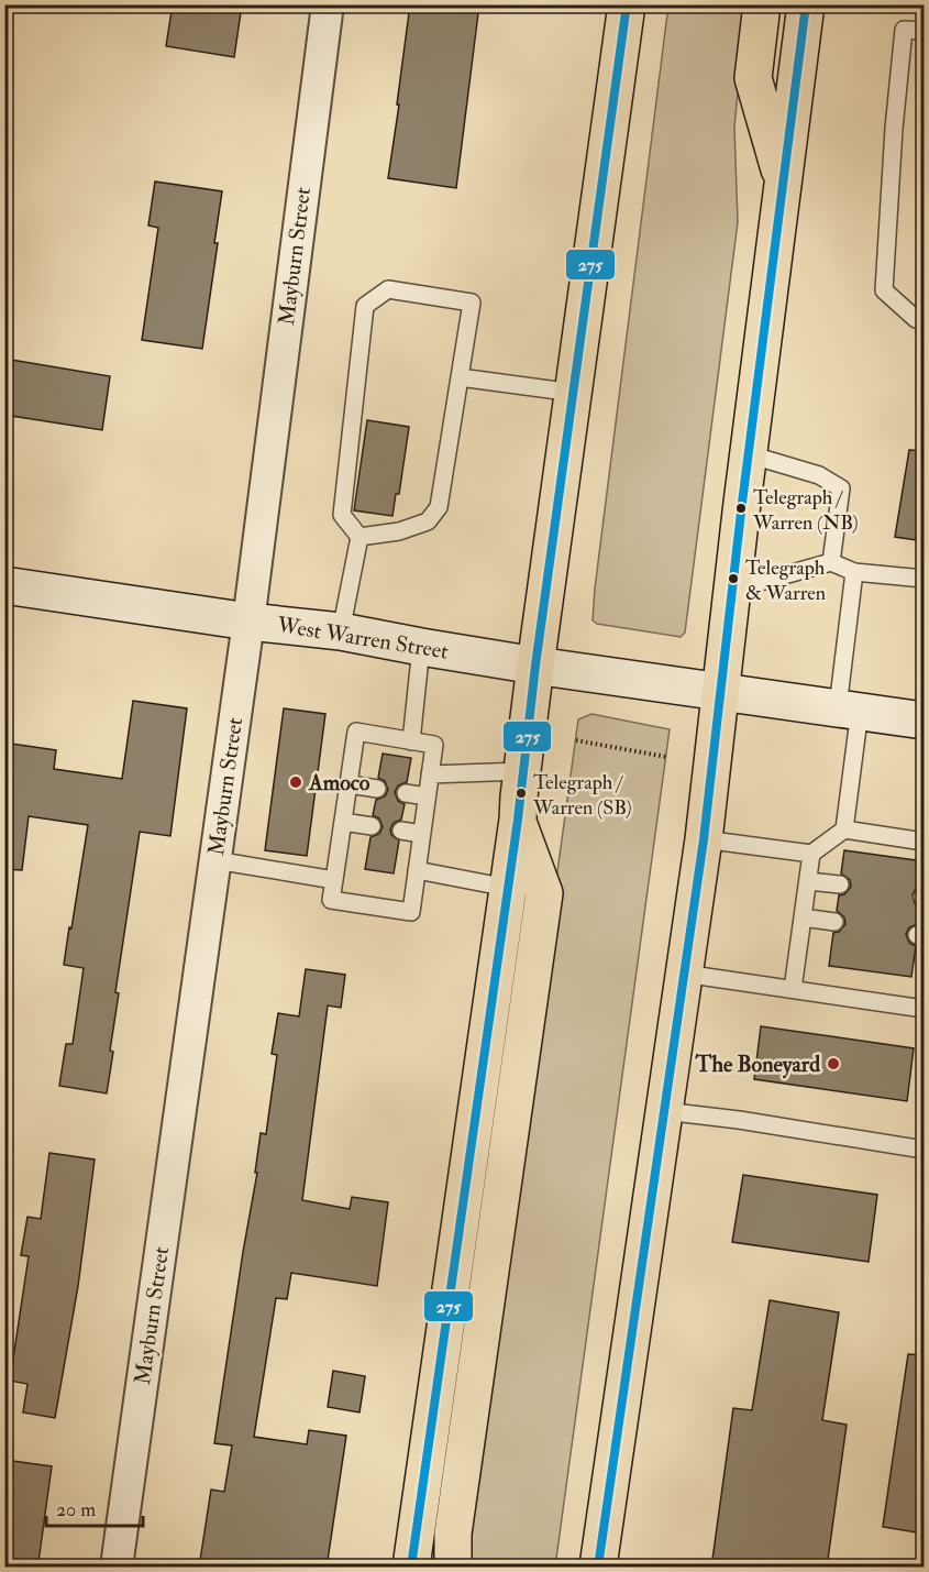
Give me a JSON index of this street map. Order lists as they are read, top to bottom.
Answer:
{
  "streets": {
    "main road": ["West Warren Street"],
    "street": ["Mayburn Street"]
  },
  "crossings": [
    ["Mayburn Street", "West Warren Street"]
  ],
  "places": [
    "Telegraph / Warren (NB)",
    "Telegraph & Warren",
    "Amoco",
    "Telegraph / Warren (SB)",
    "The Boneyard"
  ],
  "lines": ["transit line 275"],
  "scale_bar": "20 m"
}
